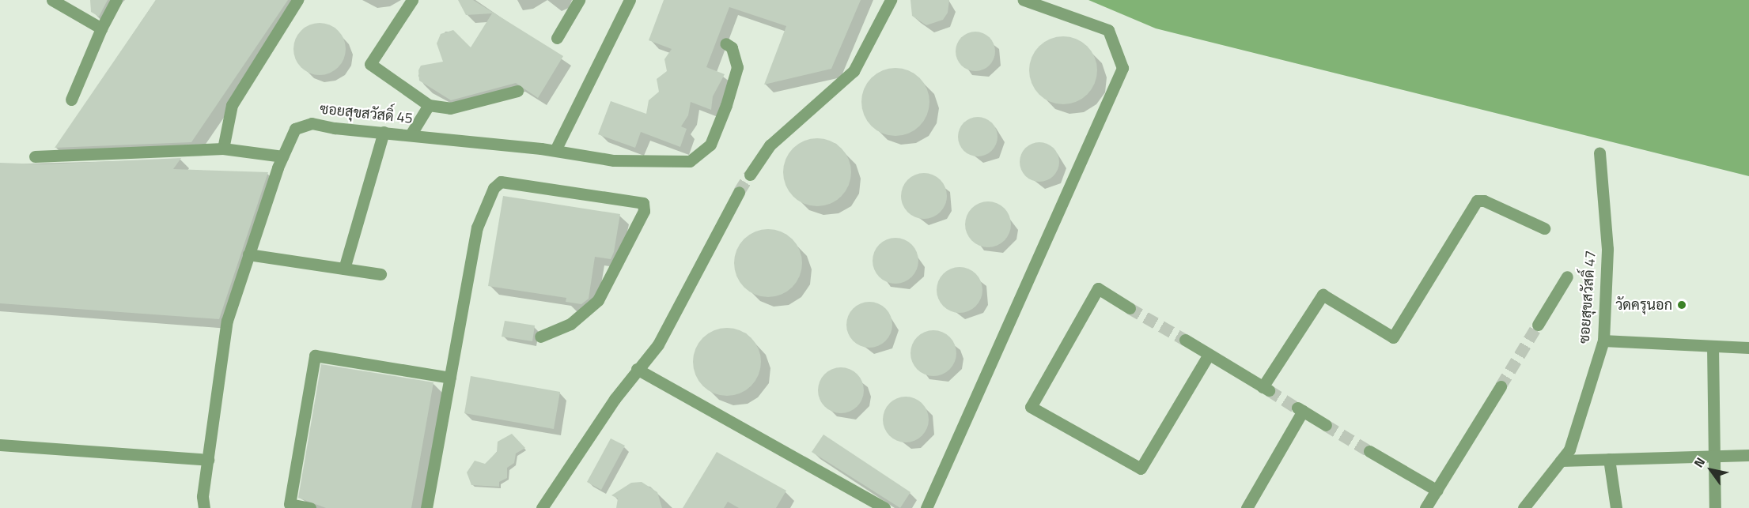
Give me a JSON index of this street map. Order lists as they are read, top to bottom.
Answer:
{
  "streets": {
    "street": ["ซอยสุขสวัสดิ์ 45", "ซอยสุขสวัสดิ์ 47"]
  },
  "places": ["วัดครุนอก"],
  "north": "top left"
}
